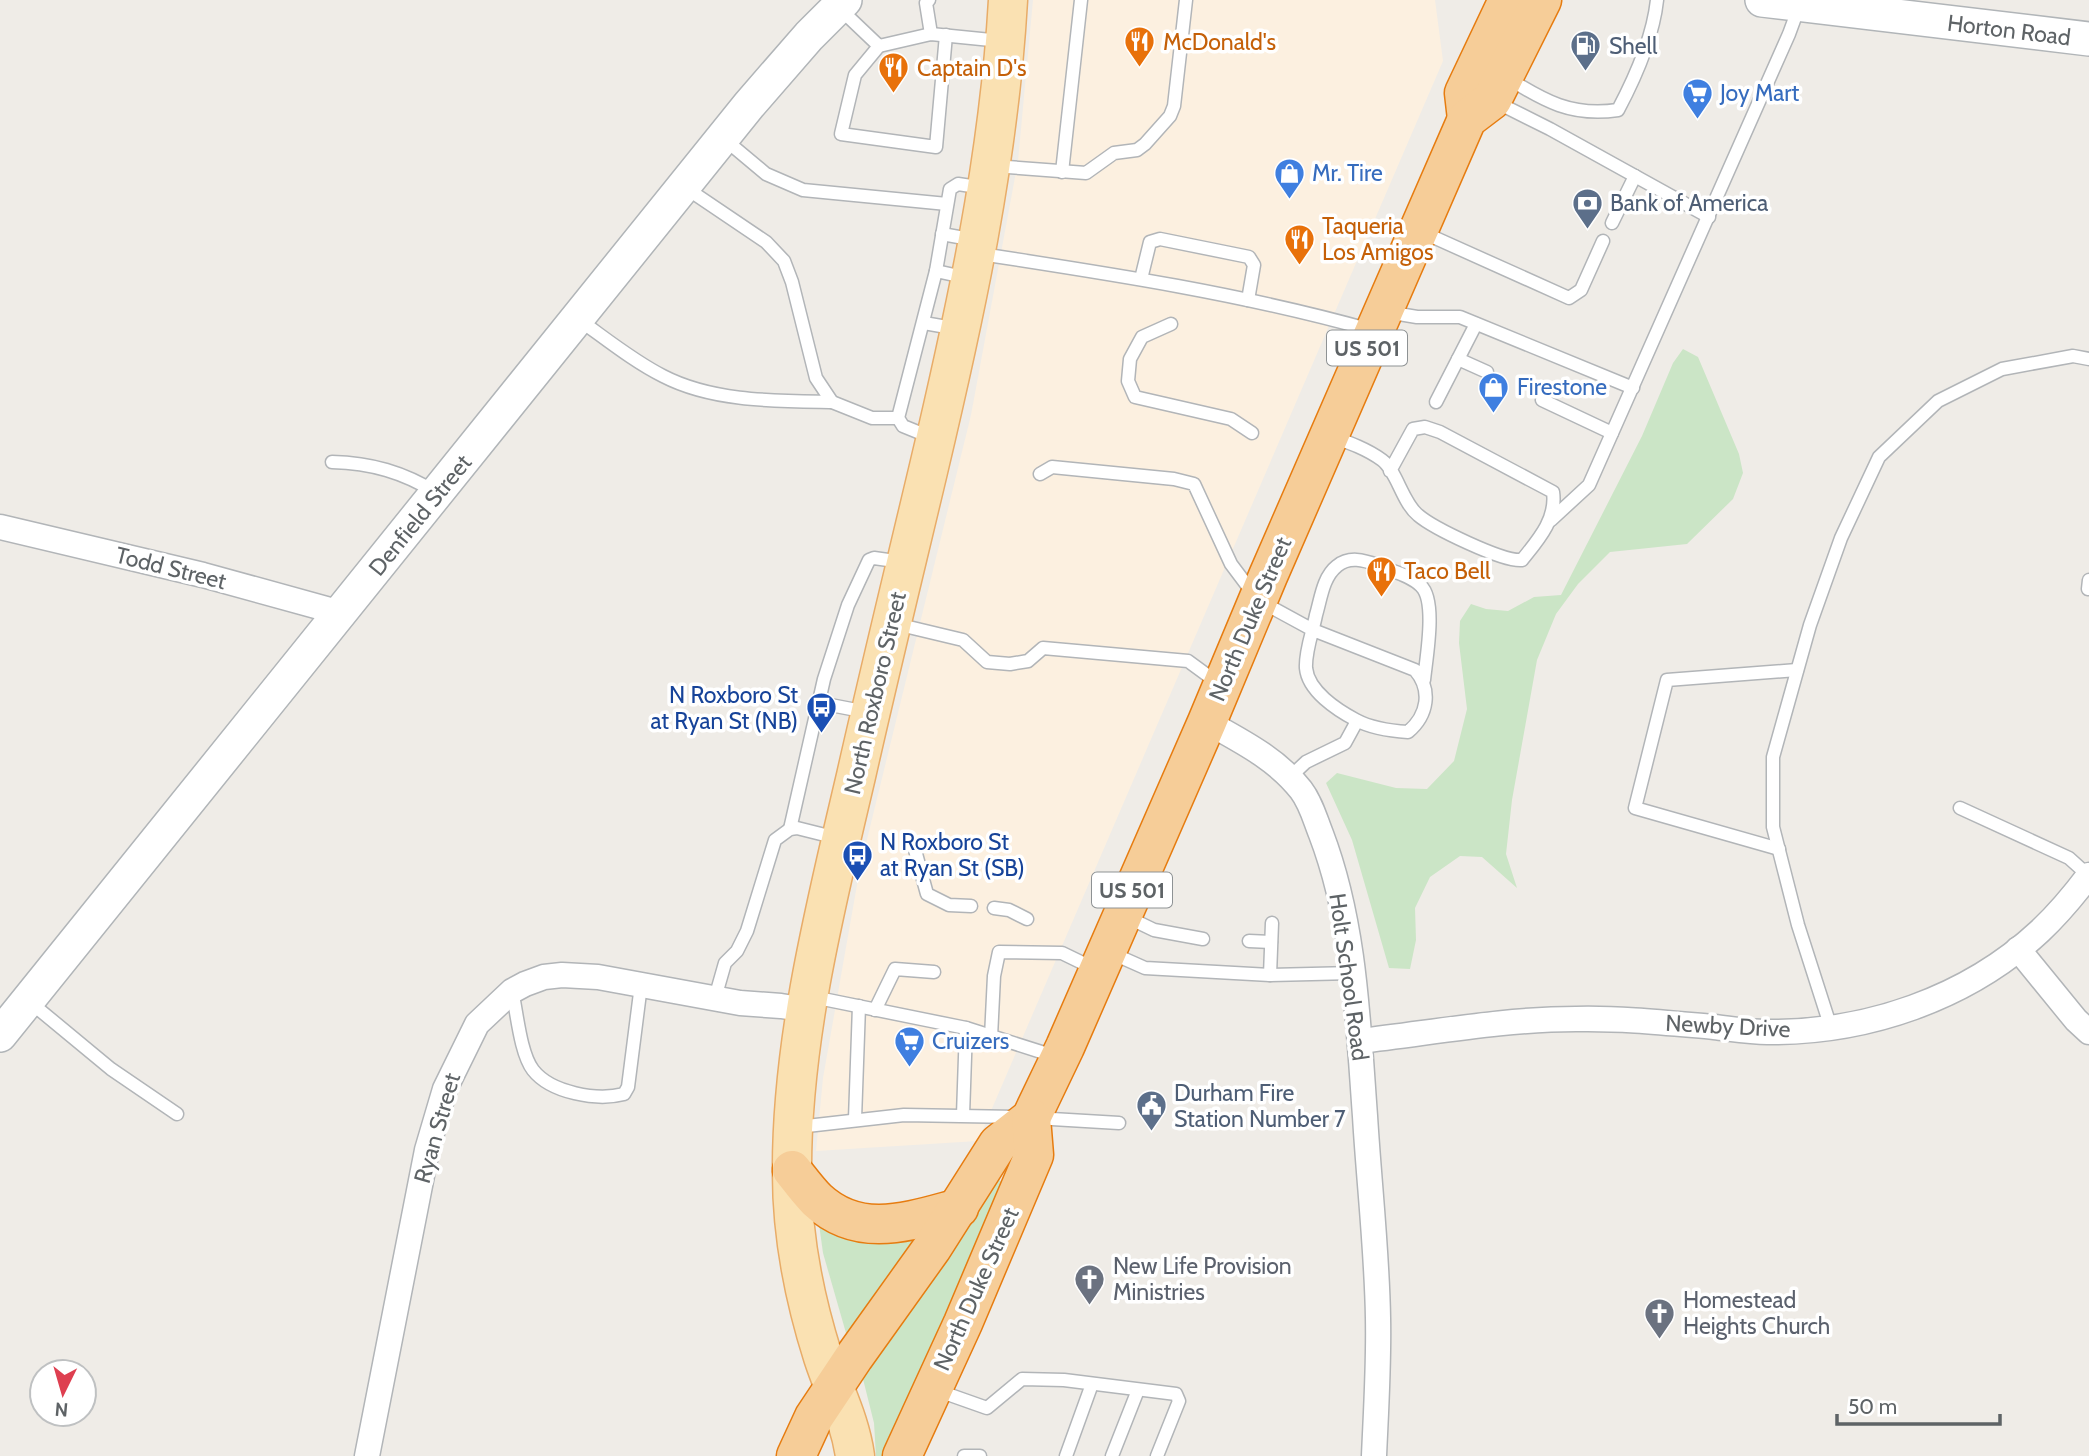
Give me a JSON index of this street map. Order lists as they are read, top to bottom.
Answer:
{
  "streets": {
    "highway": ["US 501", "North Duke Street"],
    "main road": ["North Roxboro Street"],
    "street": [
      "Horton Road",
      "Denfield Street",
      "Todd Street",
      "Holt School Road",
      "Newby Drive",
      "Ryan Street"
    ]
  },
  "crossings": [
    ["US 501", "North Duke Street"],
    ["US 501", "North Roxboro Street"],
    ["Denfield Street", "Todd Street"],
    ["North Duke Street", "North Roxboro Street"],
    ["North Duke Street", "Holt School Road"],
    ["North Roxboro Street", "Ryan Street"],
    ["Holt School Road", "Newby Drive"]
  ],
  "places": {
    "restaurant": [
      "McDonald's",
      "Captain D's",
      "Taqueria Los Amigos",
      "Taco Bell"
    ],
    "fuel station": ["Shell"],
    "supermarket": ["Joy Mart", "Cruizers"],
    "shop": ["Mr. Tire", "Firestone"],
    "bank": ["Bank of America"],
    "bus stop": ["N Roxboro St at Ryan St (NB)", "N Roxboro St at Ryan St (SB)"],
    "public building": ["Durham Fire Station Number 7"],
    "church": ["New Life Provision Ministries", "Homestead Heights Church"]
  },
  "scale_bar": "50 m",
  "north": "bottom"
}
